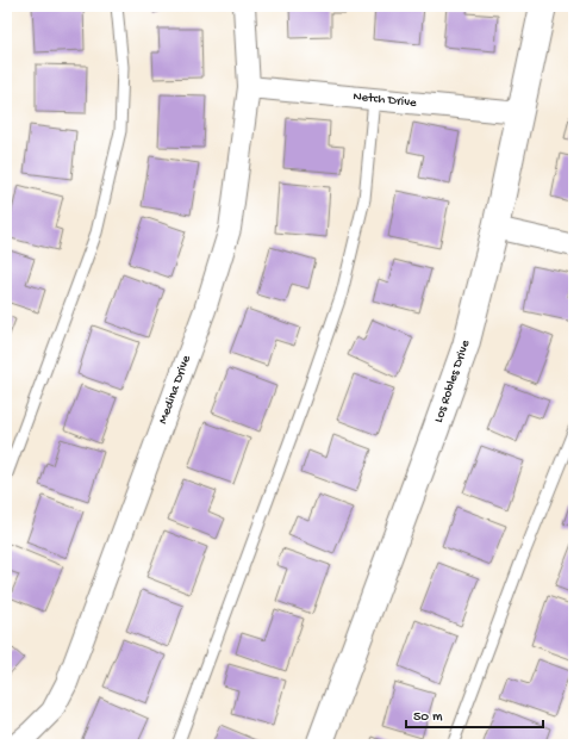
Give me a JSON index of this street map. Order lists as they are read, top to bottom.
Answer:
{
  "streets": {
    "street": ["Netch Drive", "Los Robles Drive", "Medina Drive"]
  },
  "crossings": [
    ["Netch Drive", "Los Robles Drive"],
    ["Netch Drive", "Medina Drive"]
  ],
  "scale_bar": "50 m"
}
